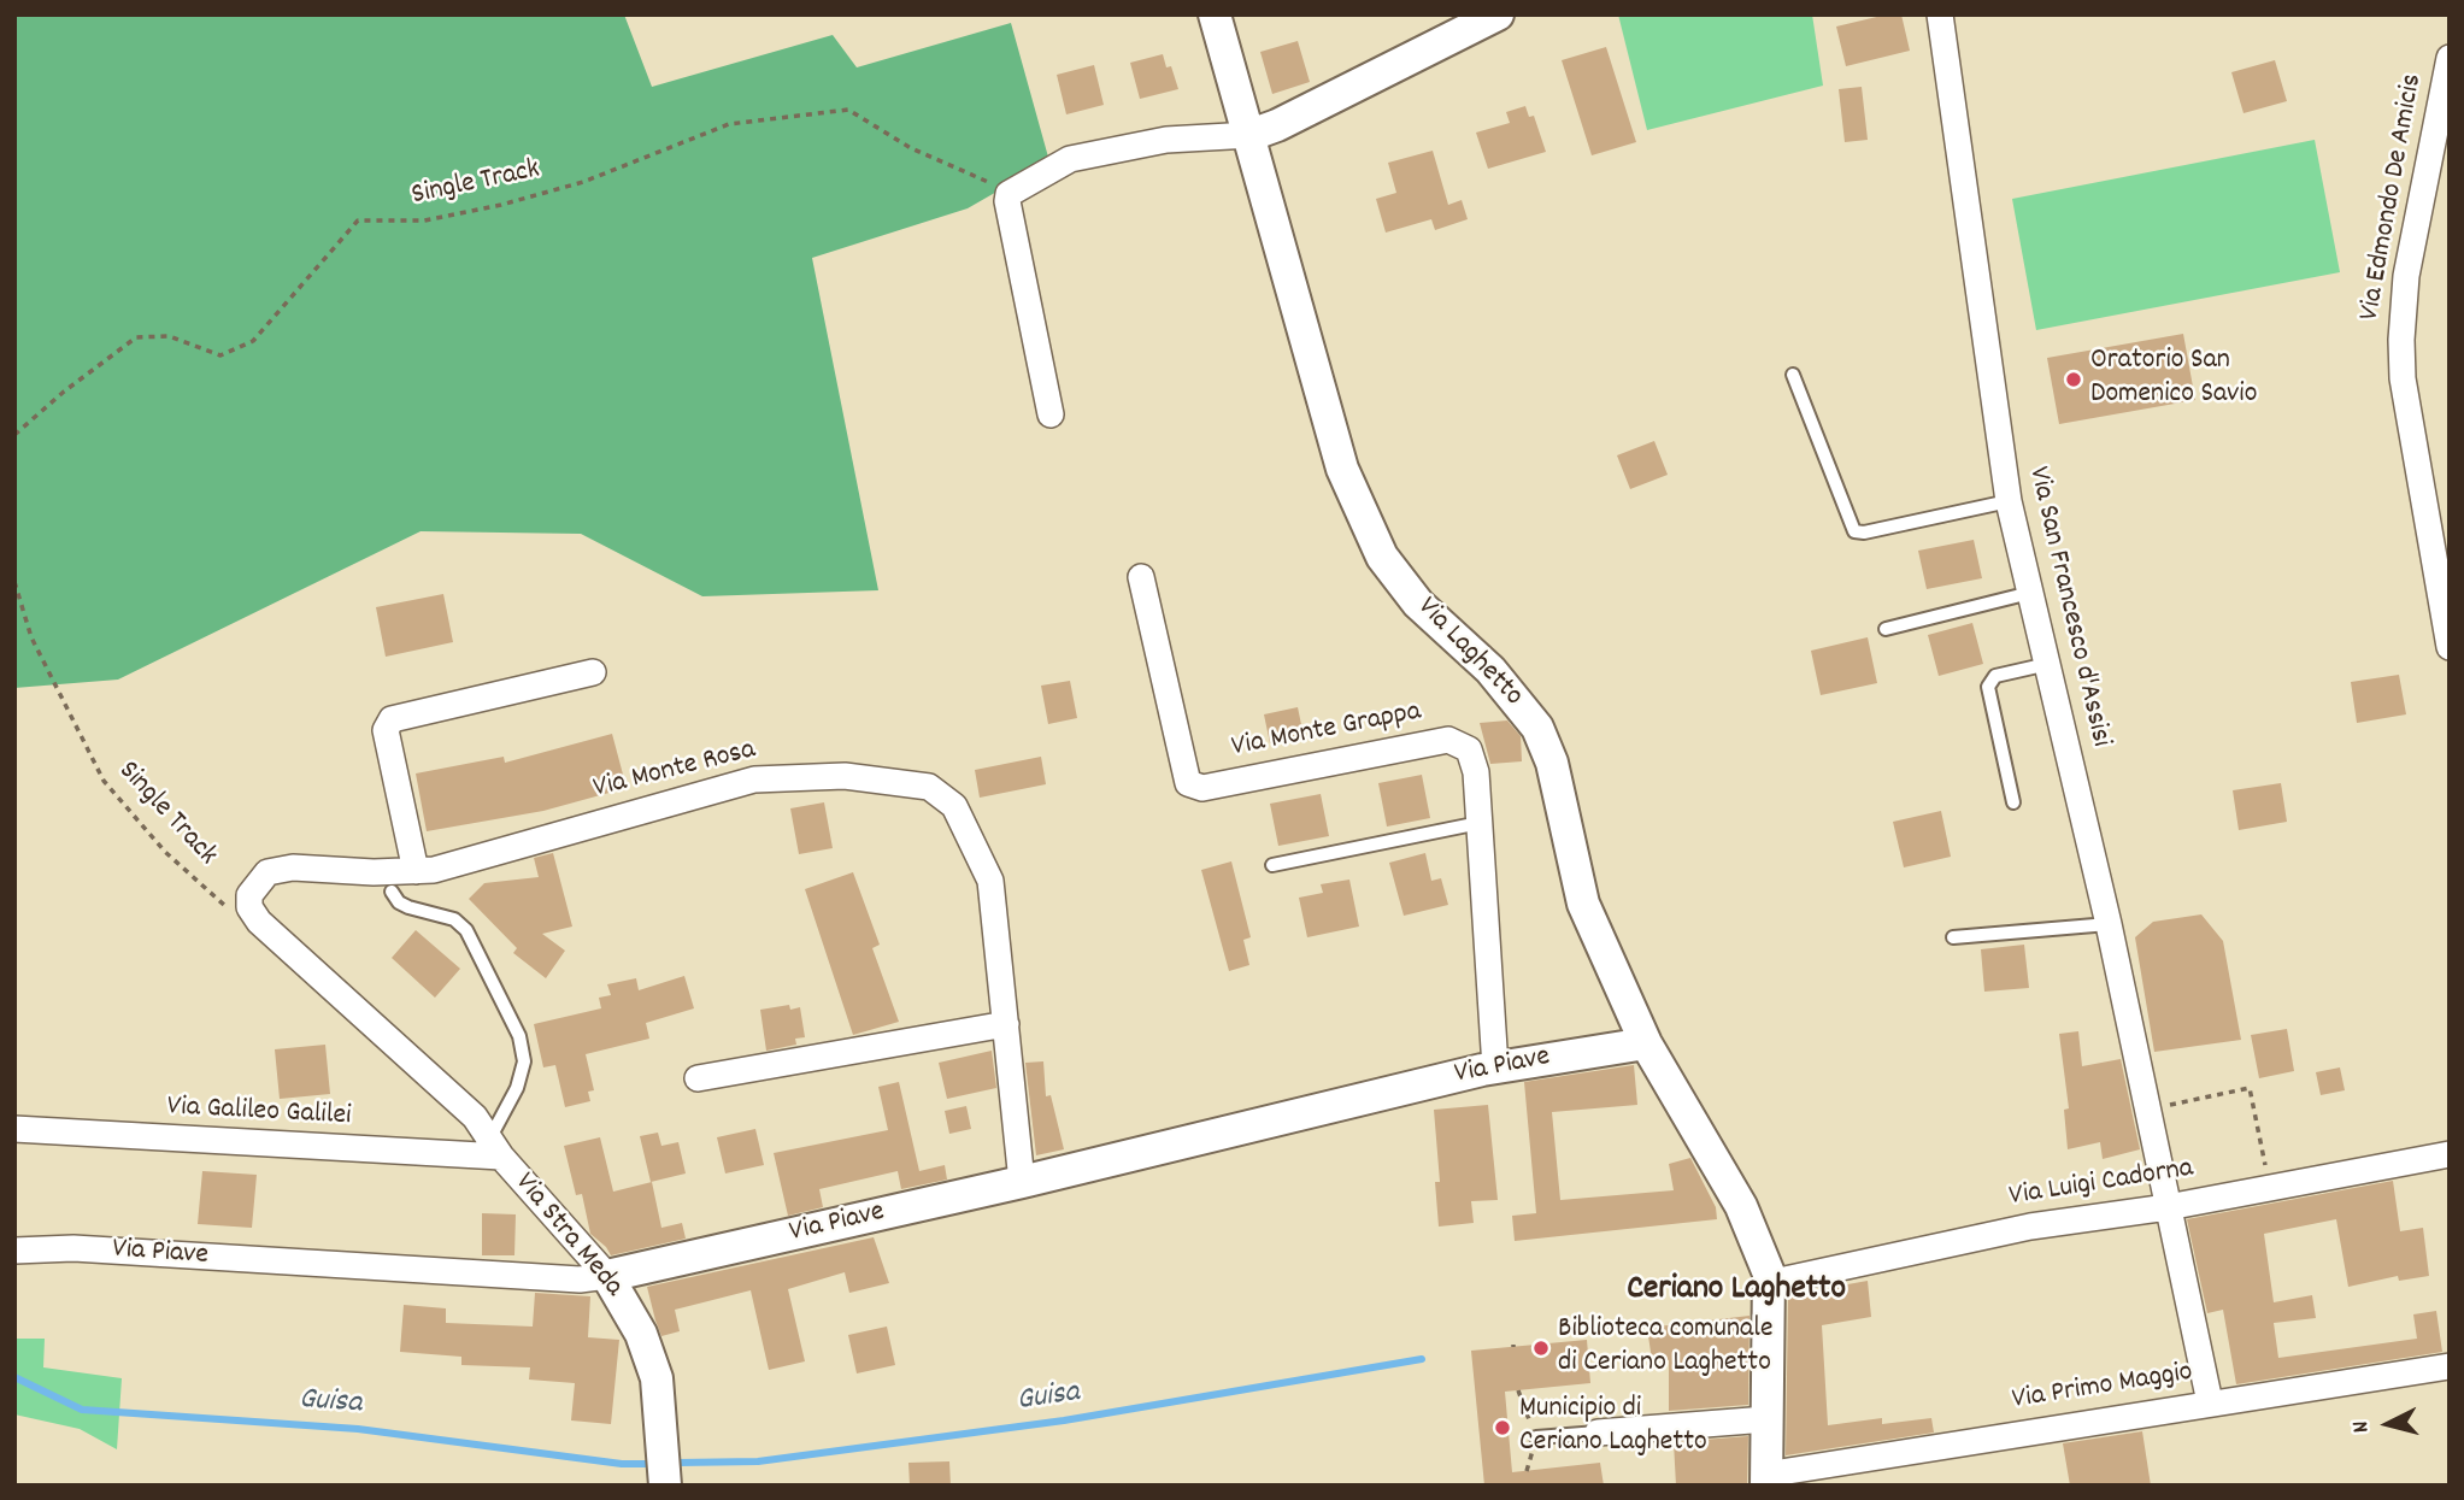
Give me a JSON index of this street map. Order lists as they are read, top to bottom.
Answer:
{
  "streets": {
    "street": [
      "Via Edmondo De Amicis",
      "Via San Francesco d'Assisi",
      "Via Laghetto",
      "Via Monte Grappa",
      "Via Monte Rosa",
      "Via Piave",
      "Via Galileo Galilei",
      "Via Luigi Cadorna",
      "Via Stra Meda",
      "Via Primo Maggio"
    ],
    "path": ["Single Track"]
  },
  "crossings": [
    ["Single Track", "Via Monte Rosa"],
    ["Single Track", "Via Stra Meda"],
    ["Via San Francesco d'Assisi", "Via Luigi Cadorna"],
    ["Via San Francesco d'Assisi", "Via Primo Maggio"],
    ["Via Laghetto", "Via Piave"],
    ["Via Laghetto", "Via Luigi Cadorna"],
    ["Via Monte Grappa", "Via Piave"],
    ["Via Monte Rosa", "Via Piave"],
    ["Via Monte Rosa", "Via Stra Meda"],
    ["Via Piave", "Via Stra Meda"],
    ["Via Galileo Galilei", "Via Stra Meda"]
  ],
  "districts": ["Ceriano Laghetto"],
  "water": ["Guisa"],
  "places": ["Oratorio San Domenico Savio", "Biblioteca comunale di Ceriano Laghetto", "Municipio di Ceriano Laghetto"],
  "north": "left"
}
